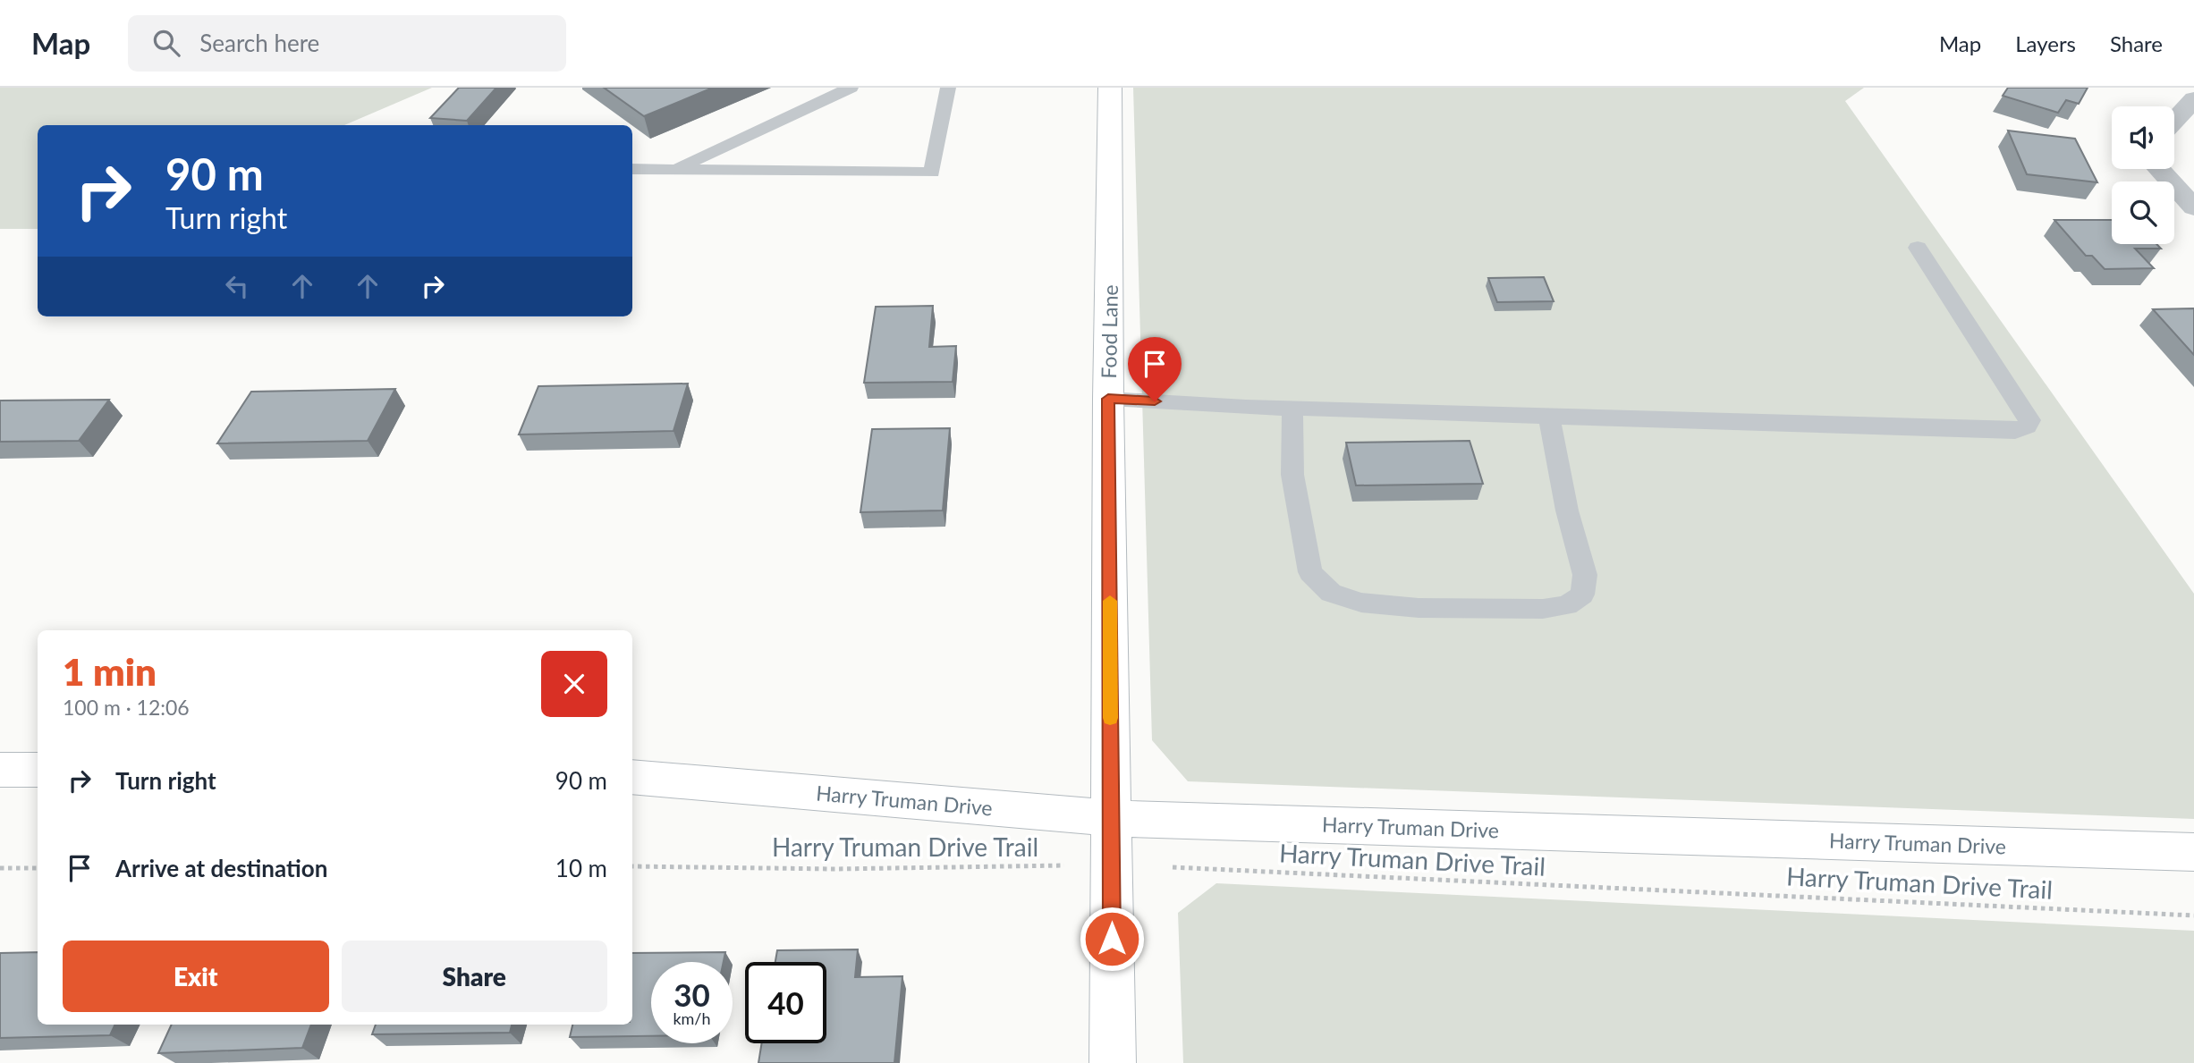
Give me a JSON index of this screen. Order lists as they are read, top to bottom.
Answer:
{
  "streets": {
    "street": ["Food Lane", "Harry Truman Drive"],
    "path": ["Harry Truman Drive Trail"]
  },
  "crossings": [
    ["Food Lane", "Harry Truman Drive"],
    ["Food Lane", "Harry Truman Drive Trail"]
  ],
  "page": {
    "header": "Map",
    "search": "Search here",
    "nav": ["Map", "Layers", "Share"],
    "turn": ["90 m", "Turn right"],
    "heading": ["1 min", "100 m · 12:06"],
    "list": [
      {
        "name": "Turn right",
        "value": "90 m"
      },
      {
        "name": "Arrive at destination",
        "value": "10 m"
      }
    ],
    "buttons": ["Exit", "Share"],
    "speed": "30 km/h",
    "limit": "40"
  }
}
